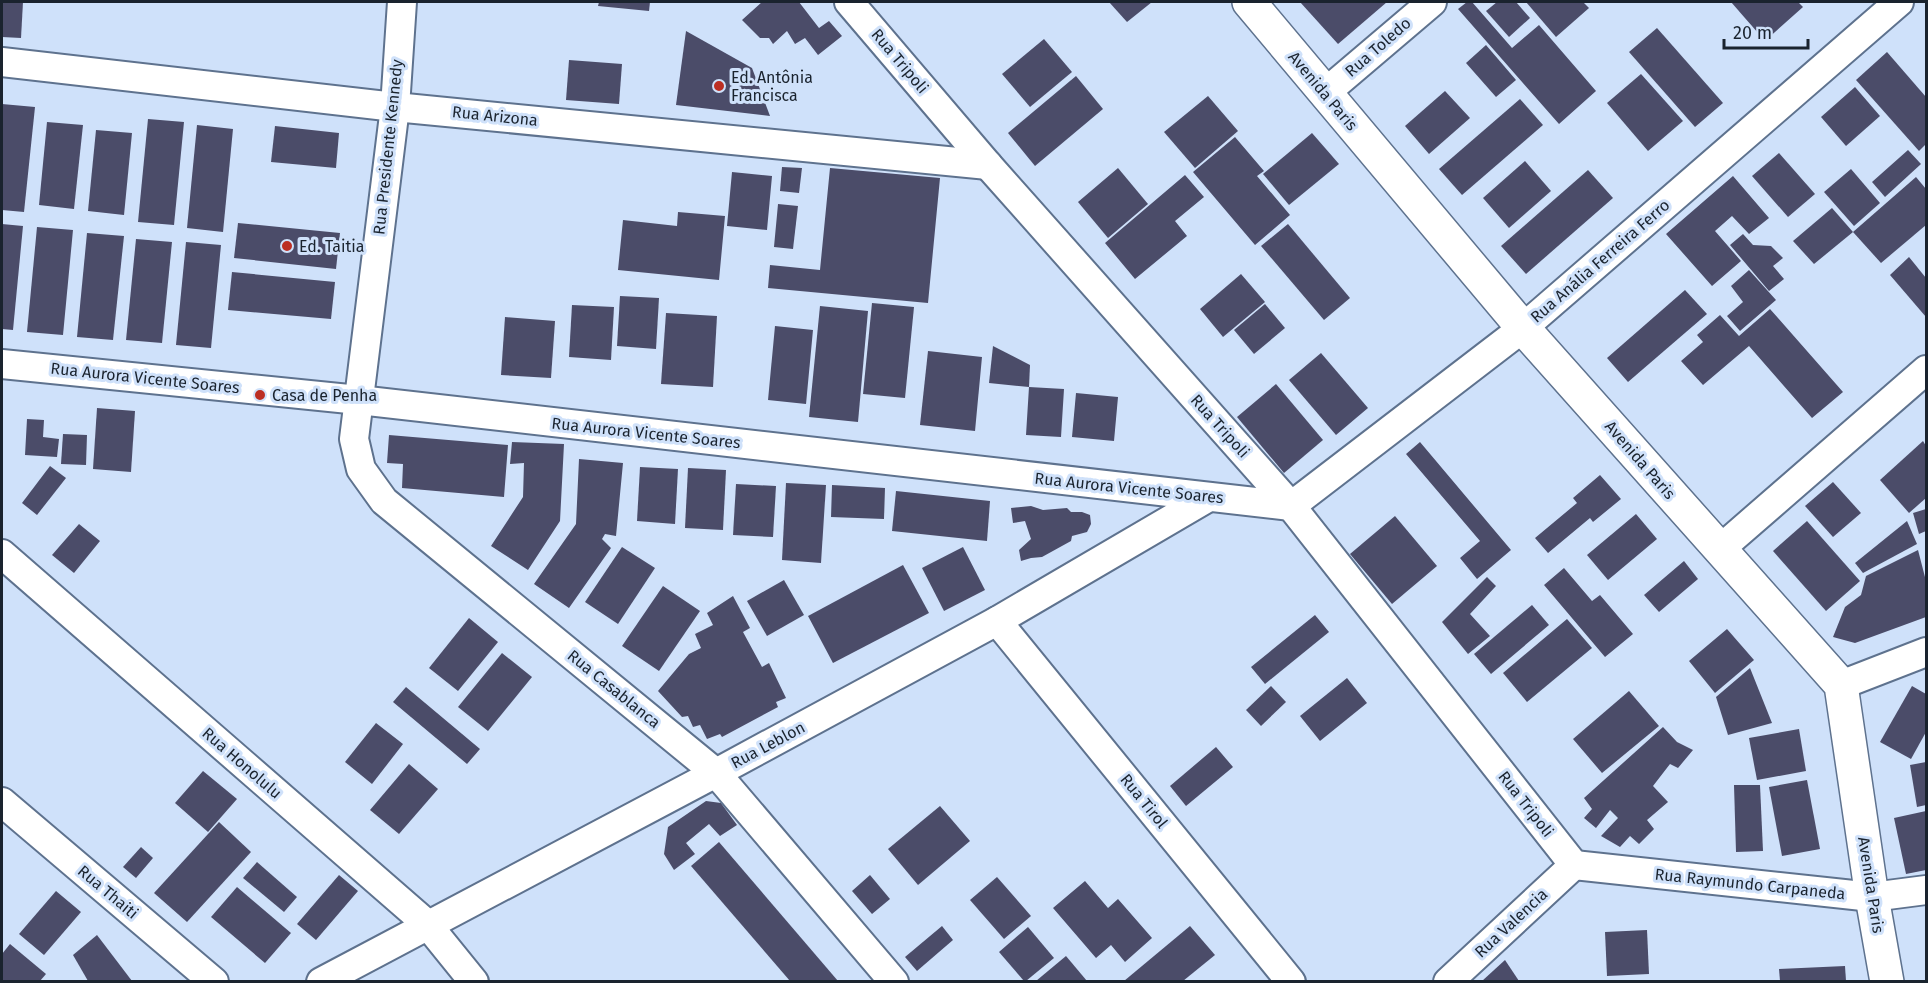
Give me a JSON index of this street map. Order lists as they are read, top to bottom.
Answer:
{
  "streets": {
    "street": [
      "Rua Toledo",
      "Rua Tripoli",
      "Avenida Paris",
      "Rua Arizona",
      "Rua Presidente Kennedy",
      "Rua Anália Ferreira Ferro",
      "Rua Aurora Vicente Soares",
      "Rua Casablanca",
      "Rua Leblon",
      "Rua Honolulu",
      "Rua Tirol",
      "Rua Raymundo Carpaneda",
      "Rua Thaiti",
      "Rua Valencia"
    ]
  },
  "crossings": [
    ["Rua Toledo", "Avenida Paris"],
    ["Rua Tripoli", "Rua Arizona"],
    ["Rua Tripoli", "Rua Anália Ferreira Ferro"],
    ["Rua Tripoli", "Rua Aurora Vicente Soares"],
    ["Rua Tripoli", "Rua Raymundo Carpaneda"],
    ["Rua Tripoli", "Rua Valencia"],
    ["Avenida Paris", "Rua Anália Ferreira Ferro"],
    ["Avenida Paris", "Rua Raymundo Carpaneda"],
    ["Rua Arizona", "Rua Presidente Kennedy"],
    ["Rua Presidente Kennedy", "Rua Aurora Vicente Soares"],
    ["Rua Presidente Kennedy", "Rua Casablanca"],
    ["Rua Anália Ferreira Ferro", "Rua Aurora Vicente Soares"],
    ["Rua Aurora Vicente Soares", "Rua Casablanca"],
    ["Rua Aurora Vicente Soares", "Rua Leblon"],
    ["Rua Casablanca", "Rua Leblon"],
    ["Rua Leblon", "Rua Honolulu"],
    ["Rua Leblon", "Rua Tirol"],
    ["Rua Raymundo Carpaneda", "Rua Valencia"]
  ],
  "places": ["Ed. Antônia Francisca", "Ed. Taitia", "Casa de Penha"],
  "scale_bar": "20 m"
}
